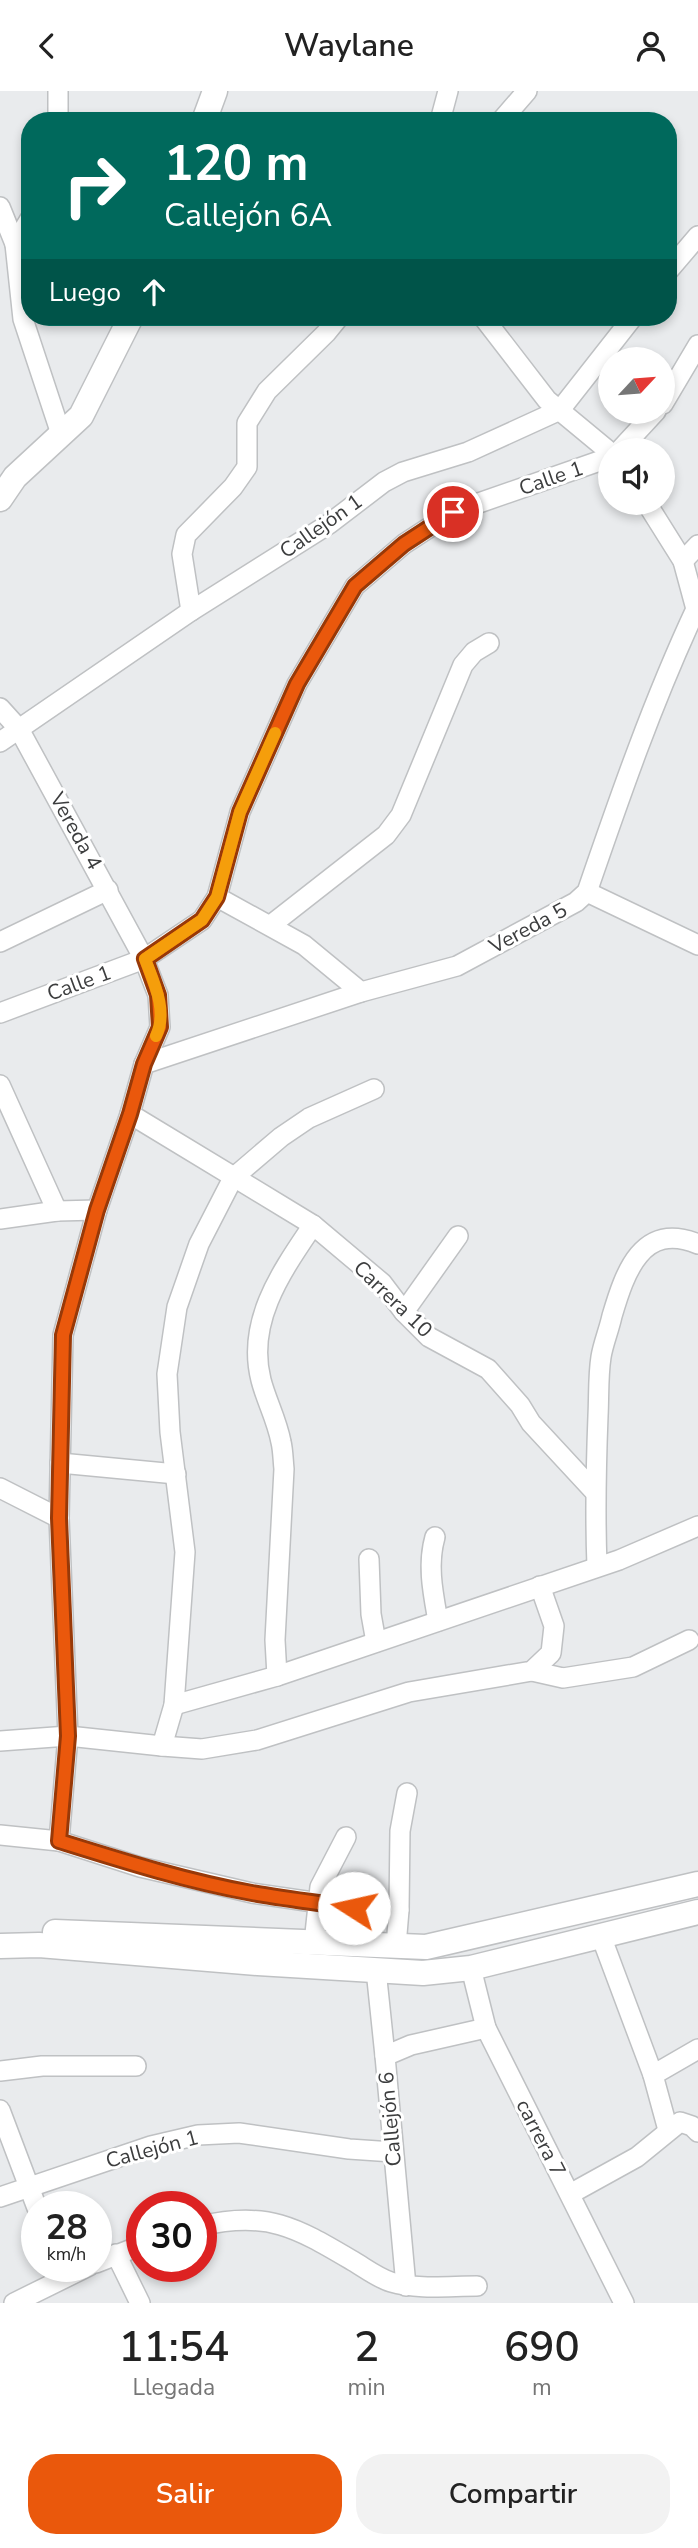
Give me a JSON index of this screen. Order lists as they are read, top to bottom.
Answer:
{
  "streets": {
    "street": [
      "Calle 1",
      "Callejón 1",
      "Vereda 4",
      "Vereda 5",
      "Carrera 10",
      "Callejón 6",
      "carrera 7"
    ]
  },
  "crossings": [
    ["Calle 1", "Vereda 4"],
    ["Callejón 1", "Vereda 4"],
    ["Callejón 1", "Callejón 6"],
    ["Vereda 4", "Vereda 5"],
    ["Vereda 4", "Carrera 10"],
    ["Callejón 6", "carrera 7"]
  ],
  "north": "top right",
  "page": {
    "header": "Waylane",
    "turn": ["120 m", "Callejón 6A"],
    "then": "Luego",
    "speed": "28 km/h",
    "limit": "30",
    "eta": [
      "11:54",
      "Llegada",
      "2",
      "min",
      "690",
      "m"
    ],
    "buttons": ["Salir", "Compartir"]
  }
}
